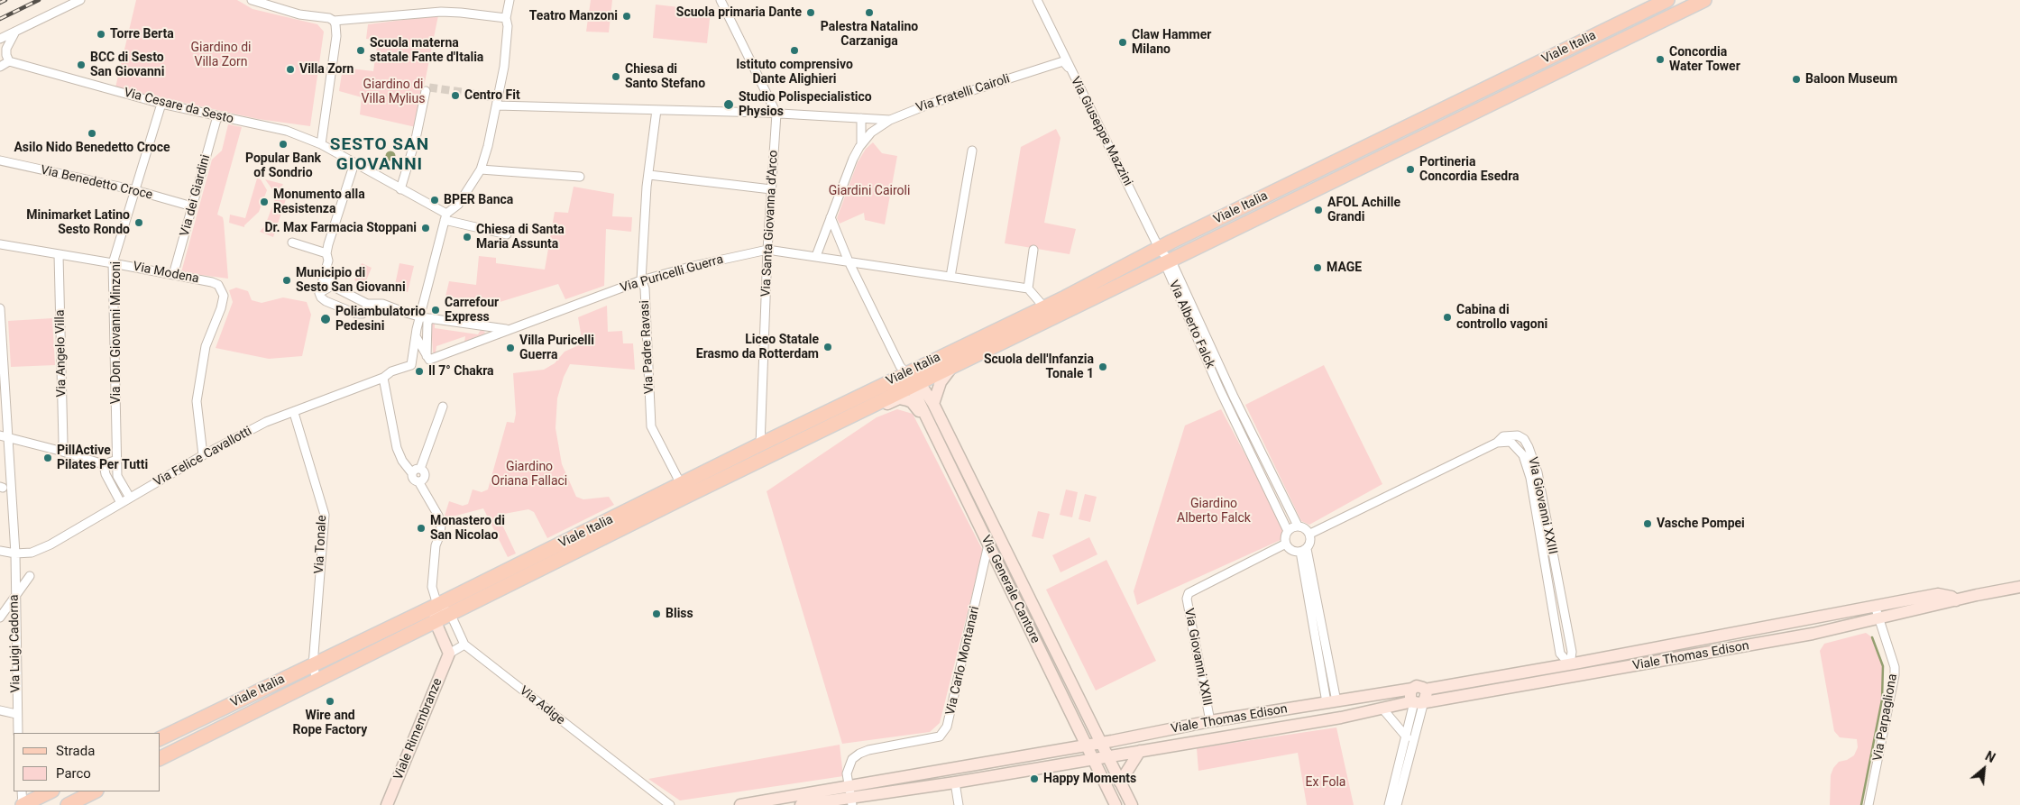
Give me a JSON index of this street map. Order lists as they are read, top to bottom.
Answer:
{
  "streets": {
    "main road": ["Viale Italia"],
    "street": [
      "Via Fratelli Cairoli",
      "Via Cesare da Sesto",
      "Via Giuseppe Mazzini",
      "Via Benedetto Croce",
      "Via dei Giardini",
      "Via Santa Giovanna d'Arco",
      "Via Modena",
      "Via Puricelli Guerra",
      "Via Alberto Falck",
      "Via Don Giovanni Minzoni",
      "Via Padre Ravasi",
      "Via Angelo Villa",
      "Via Felice Cavallotti",
      "Via Giovanni XXIII",
      "Via Tonale",
      "Via Generale Cantore",
      "Via Luigi Cadorna",
      "Viale Thomas Edison",
      "Via Carlo Montanari",
      "Via Adige",
      "Via Parpagliona",
      "Viale Rimembranze"
    ]
  },
  "crossings": [
    ["Viale Italia", "Via Giuseppe Mazzini"],
    ["Viale Italia", "Via Santa Giovanna d'Arco"],
    ["Viale Italia", "Via Alberto Falck"],
    ["Viale Italia", "Via Padre Ravasi"],
    ["Viale Italia", "Via Tonale"],
    ["Viale Italia", "Via Generale Cantore"],
    ["Viale Italia", "Via Adige"],
    ["Via Fratelli Cairoli", "Via Giuseppe Mazzini"],
    ["Via Fratelli Cairoli", "Via Puricelli Guerra"],
    ["Via Fratelli Cairoli", "Via Generale Cantore"],
    ["Via Cesare da Sesto", "Via dei Giardini"],
    ["Via Cesare da Sesto", "Via Don Giovanni Minzoni"],
    ["Via Giuseppe Mazzini", "Via Alberto Falck"],
    ["Via Benedetto Croce", "Via dei Giardini"],
    ["Via Benedetto Croce", "Via Don Giovanni Minzoni"],
    ["Via dei Giardini", "Via Modena"],
    ["Via Santa Giovanna d'Arco", "Via Puricelli Guerra"],
    ["Via Modena", "Via Don Giovanni Minzoni"],
    ["Via Modena", "Via Angelo Villa"],
    ["Via Modena", "Via Felice Cavallotti"],
    ["Via Puricelli Guerra", "Via Padre Ravasi"],
    ["Via Puricelli Guerra", "Via Generale Cantore"],
    ["Via Alberto Falck", "Via Giovanni XXIII"],
    ["Via Don Giovanni Minzoni", "Via Felice Cavallotti"],
    ["Via Felice Cavallotti", "Via Tonale"],
    ["Via Felice Cavallotti", "Via Luigi Cadorna"],
    ["Via Giovanni XXIII", "Viale Thomas Edison"],
    ["Via Generale Cantore", "Viale Thomas Edison"],
    ["Via Generale Cantore", "Via Carlo Montanari"],
    ["Viale Thomas Edison", "Via Carlo Montanari"],
    ["Viale Thomas Edison", "Via Parpagliona"]
  ],
  "districts": ["SESTO SAN GIOVANNI"],
  "parks": [
    "Giardino di Villa Zorn",
    "Giardino di Villa Mylius",
    "Giardini Cairoli",
    "Giardino Oriana Fallaci",
    "Giardino Alberto Falck",
    "Ex Fola"
  ],
  "places": [
    "Scuola primaria Dante",
    "Palestra Natalino Carzaniga",
    "Teatro Manzoni",
    "Torre Berta",
    "Claw Hammer Milano",
    "Scuola materna statale Fante d'Italia",
    "Istituto comprensivo Dante Alighieri",
    "Concordia Water Tower",
    "BCC di Sesto San Giovanni",
    "Villa Zorn",
    "Chiesa di Santo Stefano",
    "Baloon Museum",
    "Centro Fit",
    "Studio Polispecialistico Physios",
    "Asilo Nido Benedetto Croce",
    "Popular Bank of Sondrio",
    "Portineria Concordia Esedra",
    "BPER Banca",
    "Monumento alla Resistenza",
    "AFOL Achille Grandi",
    "Minimarket Latino Sesto Rondo",
    "Dr. Max Farmacia Stoppani",
    "Chiesa di Santa Maria Assunta",
    "MAGE",
    "Municipio di Sesto San Giovanni",
    "Carrefour Express",
    "Cabina di controllo vagoni",
    "Poliambulatorio Pedesini",
    "Liceo Statale Erasmo da Rotterdam",
    "Villa Puricelli Guerra",
    "Scuola dell'Infanzia Tonale 1",
    "Il 7° Chakra",
    "PillActive Pilates Per Tutti",
    "Vasche Pompei",
    "Monastero di San Nicolao",
    "Bliss",
    "Wire and Rope Factory",
    "Happy Moments"
  ],
  "legend": ["Strada", "Parco"],
  "north": "top right"
}
